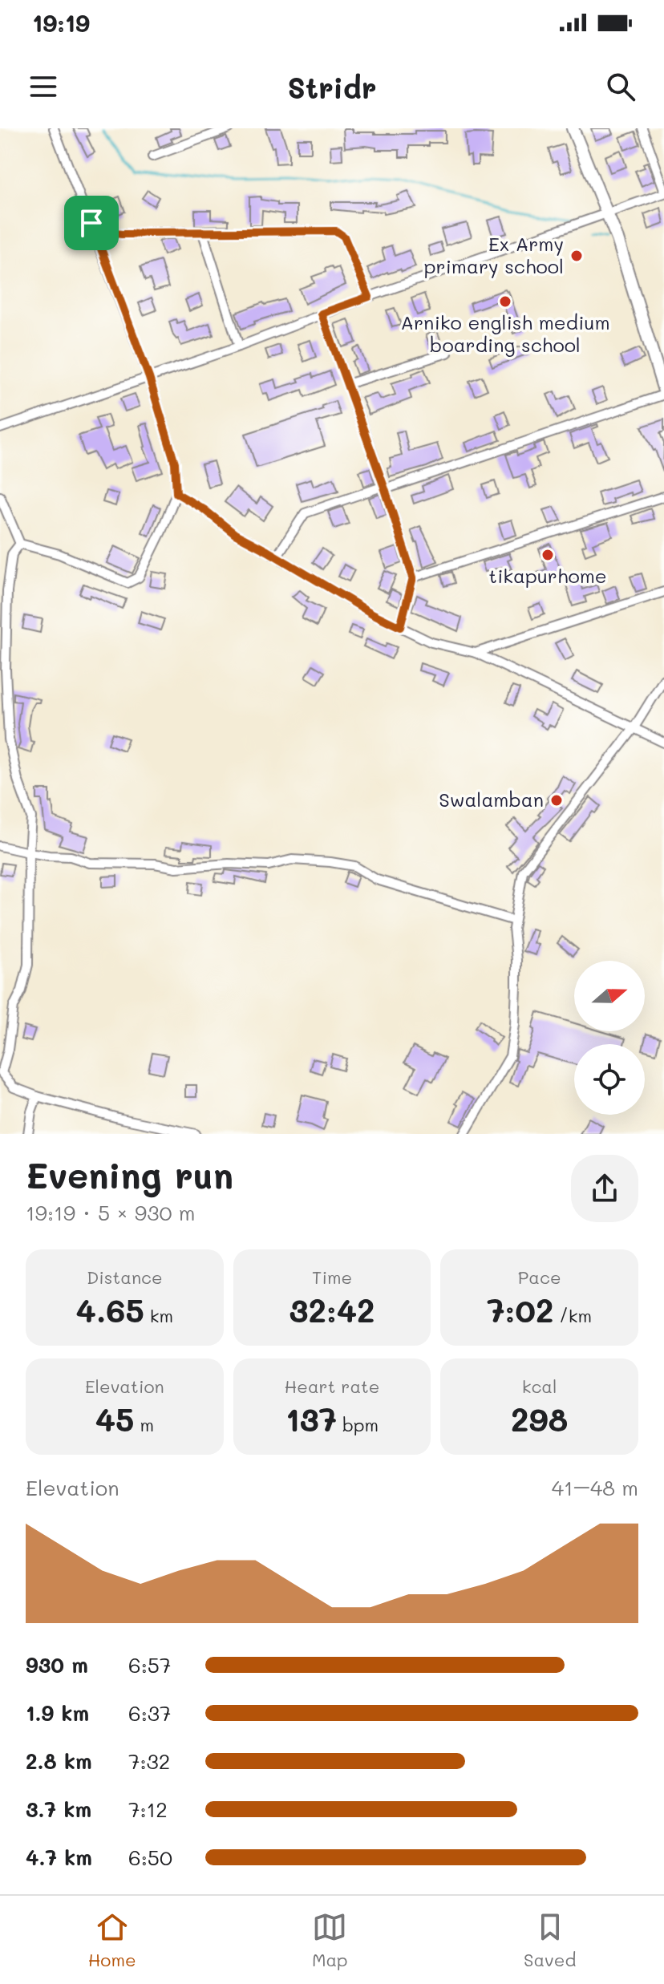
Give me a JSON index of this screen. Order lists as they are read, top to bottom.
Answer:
{
  "places": [
    "Ex Army primary school",
    "Arniko english medium boarding school",
    "tikapurhome",
    "Swalamban"
  ],
  "north": "right",
  "page": {
    "status": "19:19",
    "header": "Stridr",
    "heading": ["Evening run", "19:19 · 5 × 930 m"],
    "stats": [
      ["Distance", "4.65 km"],
      ["Time", "32:42"],
      ["Pace", "7:02 /km"],
      ["Elevation", "45 m"],
      ["Heart rate", "137 bpm"],
      ["kcal", "298"]
    ],
    "chart": ["Elevation", "41–48 m"],
    "list": [
      {
        "name": "930 m",
        "note": "6:57"
      },
      {
        "name": "1.9 km",
        "note": "6:37"
      },
      {
        "name": "2.8 km",
        "note": "7:32"
      },
      {
        "name": "3.7 km",
        "note": "7:12"
      },
      {
        "name": "4.7 km",
        "note": "6:50"
      }
    ],
    "tabs": ["Home", "Map", "Saved"]
  }
}
